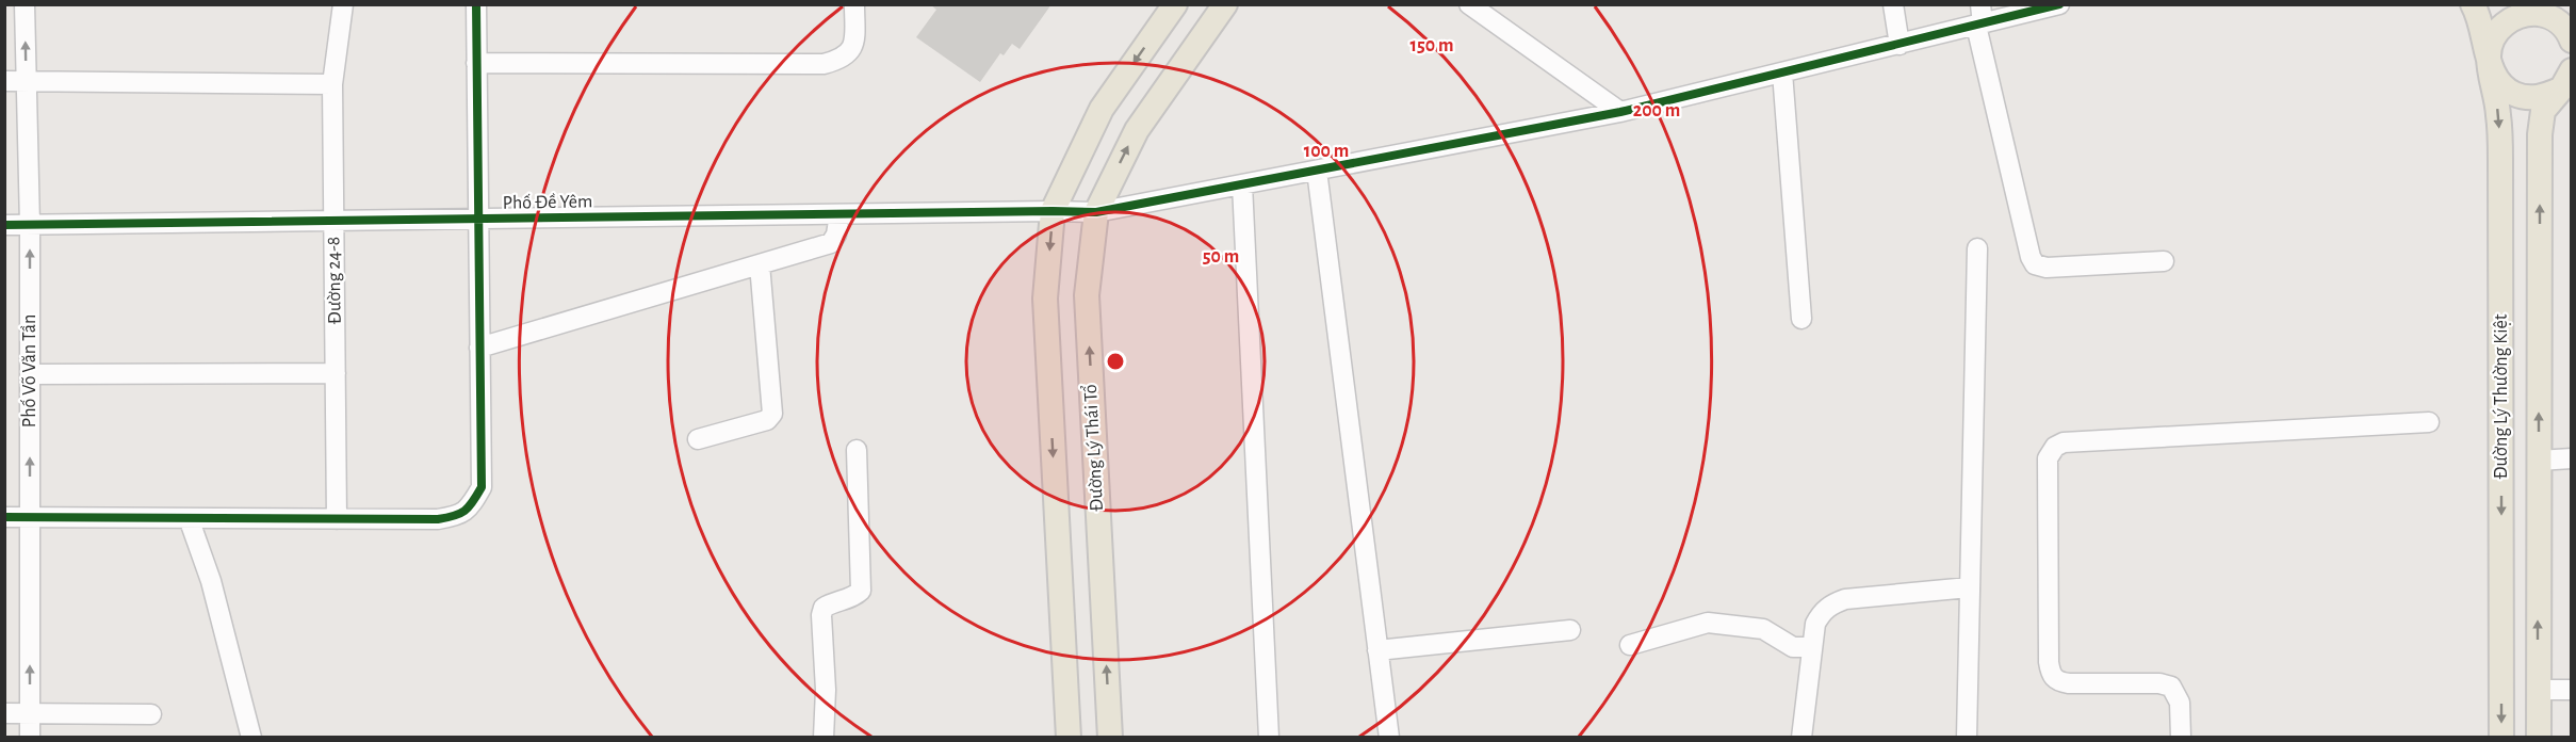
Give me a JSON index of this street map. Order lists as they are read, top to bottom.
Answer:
{
  "streets": {
    "main road": ["Đường Lý Thường Kiệt", "Đường Lý Thái Tổ"],
    "street": ["Phố Đề Yêm", "Đường 24-8", "Phố Võ Văn Tần"]
  },
  "crossings": [
    ["Phố Đề Yêm", "Đường 24-8"],
    ["Phố Đề Yêm", "Phố Võ Văn Tần"],
    ["Phố Đề Yêm", "Đường Lý Thái Tổ"]
  ],
  "one_way": ["Phố Võ Văn Tần"],
  "rings": [
    "150 m",
    "200 m",
    "100 m",
    "50 m"
  ]
}
